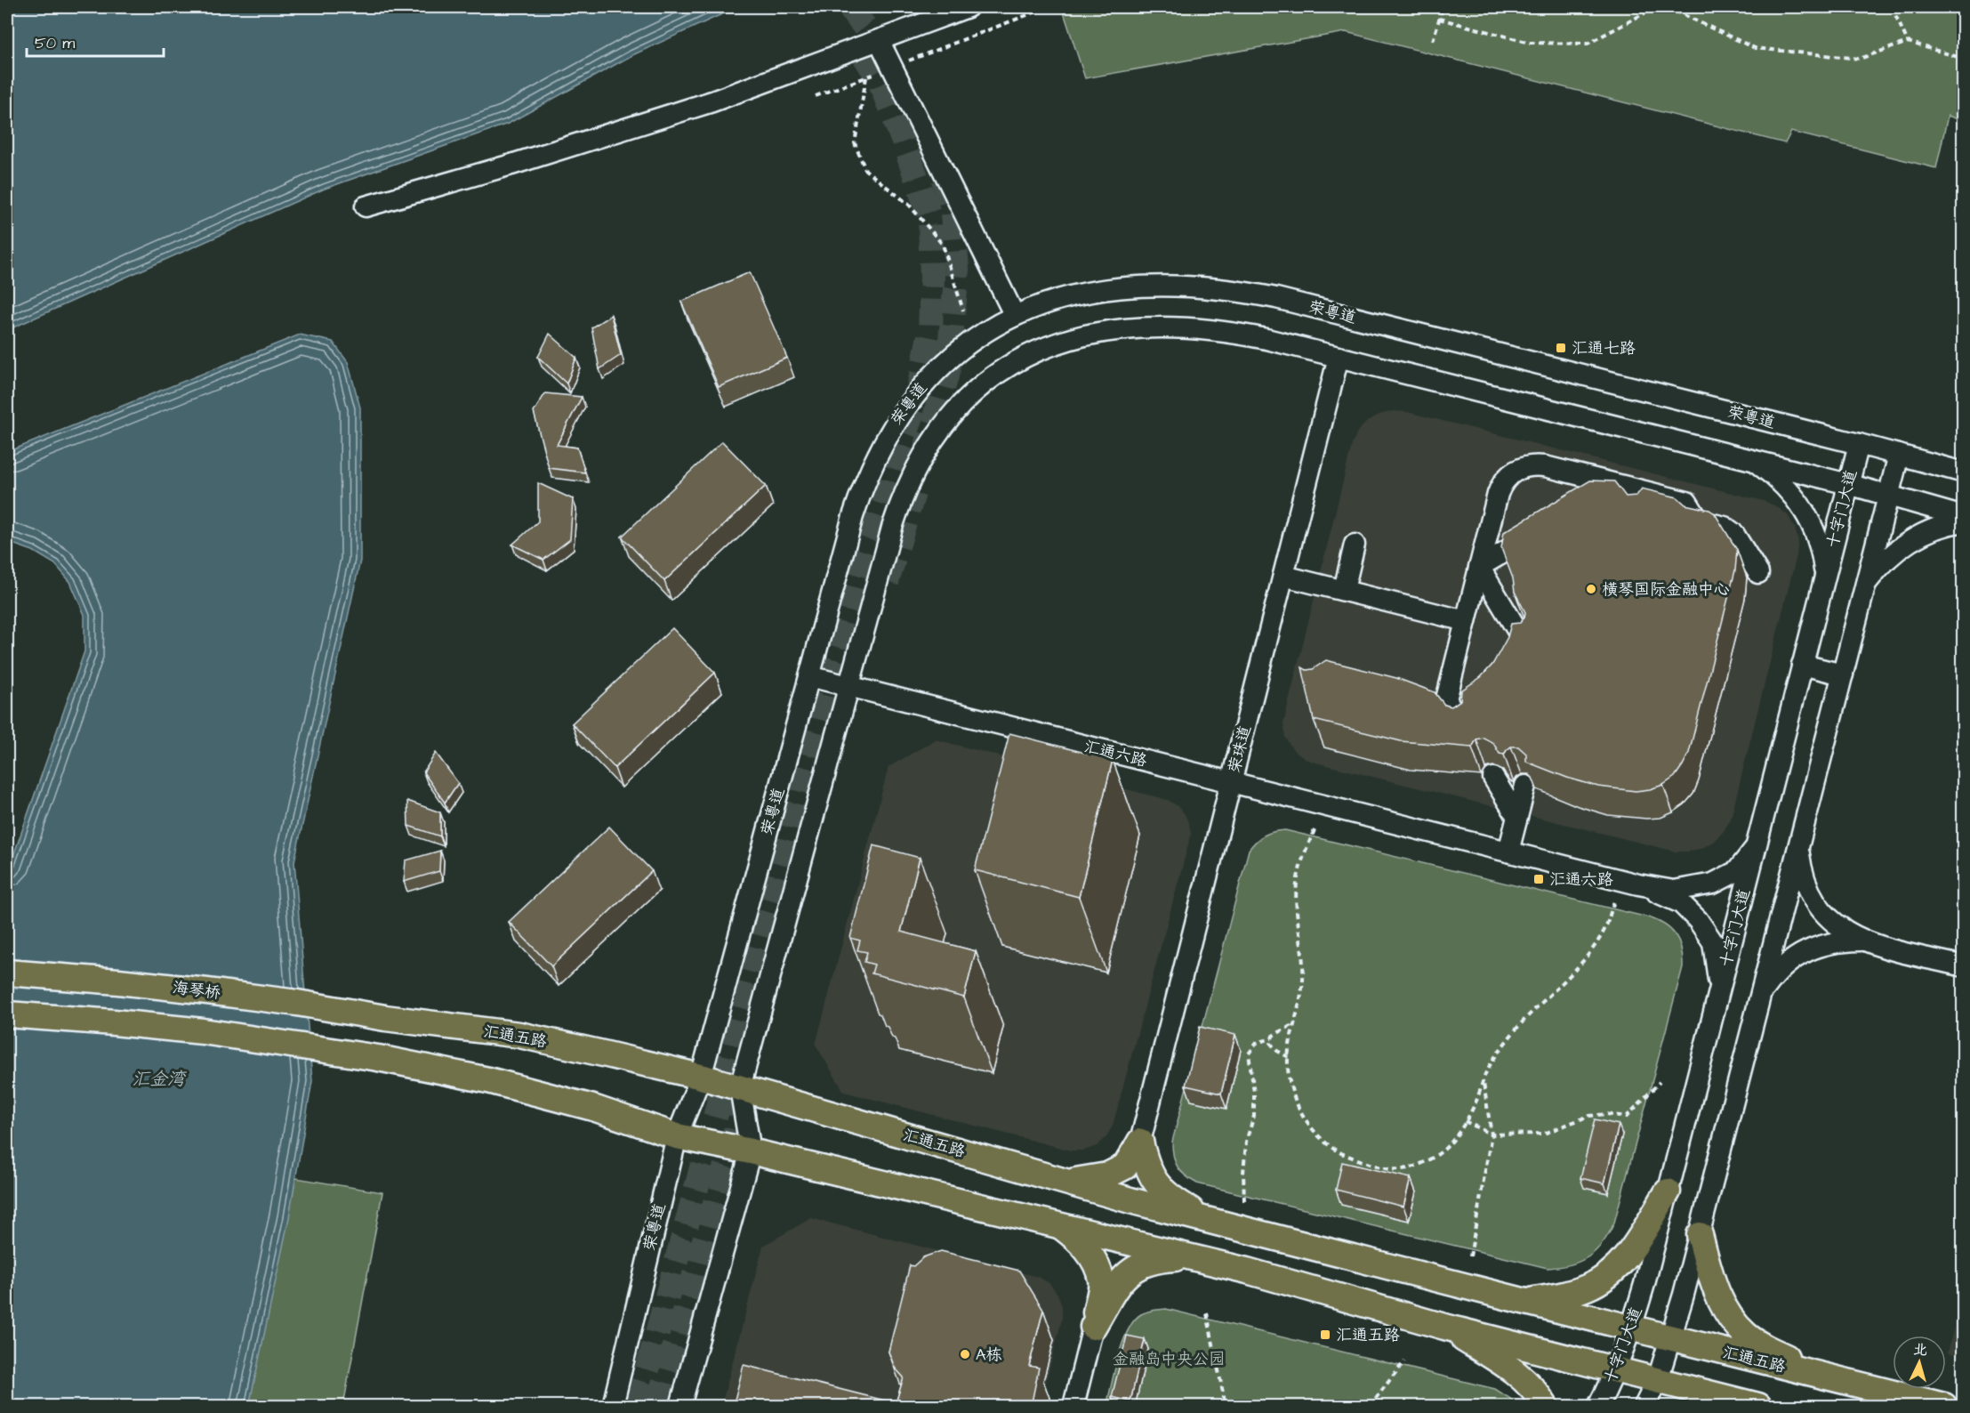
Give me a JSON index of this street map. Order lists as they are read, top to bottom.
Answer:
{
  "streets": {
    "main road": ["海琴桥", "汇通五路"],
    "street": [
      "荣粤道",
      "十字门大道",
      "荣珠道",
      "汇通六路"
    ]
  },
  "crossings": [
    ["荣粤道", "十字门大道"],
    ["荣粤道", "汇通六路"],
    ["荣粤道", "汇通五路"],
    ["十字门大道", "汇通六路"],
    ["十字门大道", "汇通五路"],
    ["荣珠道", "汇通六路"],
    ["海琴桥", "汇通五路"]
  ],
  "water": ["汇金湾"],
  "parks": ["金融岛中央公园"],
  "places": {
    "transit": ["汇通七路", "汇通六路", "汇通五路"],
    "other": ["横琴国际金融中心", "A栋"]
  },
  "scale_bar": "50 m",
  "north": "top"
}
